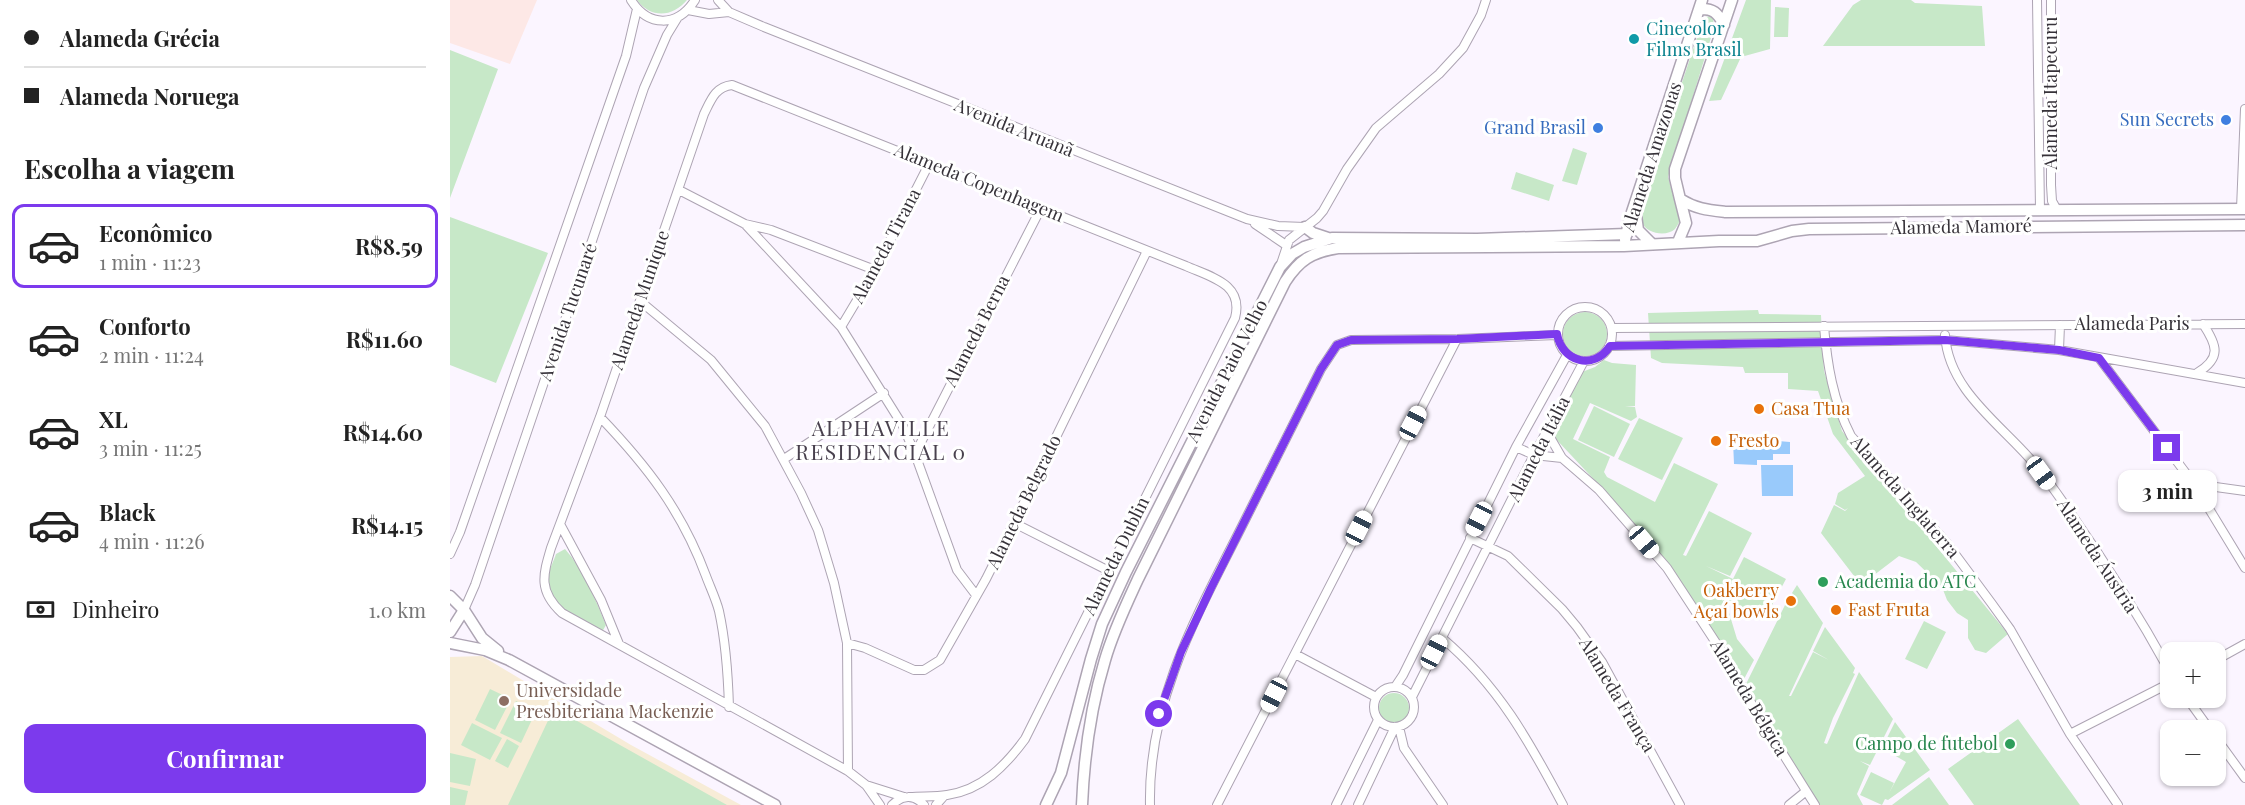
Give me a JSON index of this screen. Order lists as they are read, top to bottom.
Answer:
{
  "streets": {
    "main road": ["Alameda Amazonas", "Alameda Mamoré", "Avenida Paiol Velho"],
    "street": [
      "Alameda Itapecuru",
      "Avenida Aruanã",
      "Alameda Copenhagem",
      "Alameda Tirana",
      "Alameda Munique",
      "Avenida Tucunaré",
      "Alameda Paris",
      "Alameda Berna",
      "Alameda Itália",
      "Alameda Inglaterra",
      "Alameda Belgrado",
      "Alameda Dublin",
      "Alameda Áustria",
      "Alameda França",
      "Alameda Bélgica"
    ]
  },
  "crossings": [
    ["Alameda Itapecuru", "Alameda Mamoré"],
    ["Alameda Amazonas", "Alameda Mamoré"],
    ["Alameda Amazonas", "Avenida Paiol Velho"],
    ["Alameda Copenhagem", "Alameda Tirana"],
    ["Alameda Copenhagem", "Alameda Munique"],
    ["Alameda Copenhagem", "Alameda Berna"],
    ["Alameda Copenhagem", "Alameda Belgrado"],
    ["Alameda Copenhagem", "Alameda Dublin"],
    ["Alameda Mamoré", "Avenida Paiol Velho"],
    ["Alameda Munique", "Alameda Dublin"],
    ["Alameda Paris", "Alameda Itália"],
    ["Alameda Paris", "Alameda Inglaterra"],
    ["Alameda Paris", "Alameda Áustria"],
    ["Alameda Itália", "Alameda França"],
    ["Alameda Itália", "Alameda Bélgica"]
  ],
  "districts": ["ALPHAVILLE RESIDENCIAL 0"],
  "places": [
    "Cinecolor Films Brasil",
    "Sun Secrets",
    "Grand Brasil",
    "Casa Ttua",
    "Fresto",
    "Academia do ATC",
    "Oakberry Açaí bowls",
    "Fast Fruta",
    "Universidade Presbiteriana Mackenzie",
    "Campo de futebol"
  ],
  "page": {
    "banner": ["Alameda Grécia", "Alameda Noruega"],
    "heading": "Escolha a viagem",
    "list": [
      {
        "name": "Econômico",
        "note": "1 min · 11:23",
        "value": "R$8.59"
      },
      {
        "name": "Conforto",
        "note": "2 min · 11:24",
        "value": "R$11.60"
      },
      {
        "name": "XL",
        "note": "3 min · 11:25",
        "value": "R$14.60"
      },
      {
        "name": "Black",
        "note": "4 min · 11:26",
        "value": "R$14.15"
      }
    ],
    "bubble": "3 min",
    "pay": ["Dinheiro", "1.0 km"],
    "map_buttons": ["+", "−"],
    "buttons": "Confirmar"
  }
}
